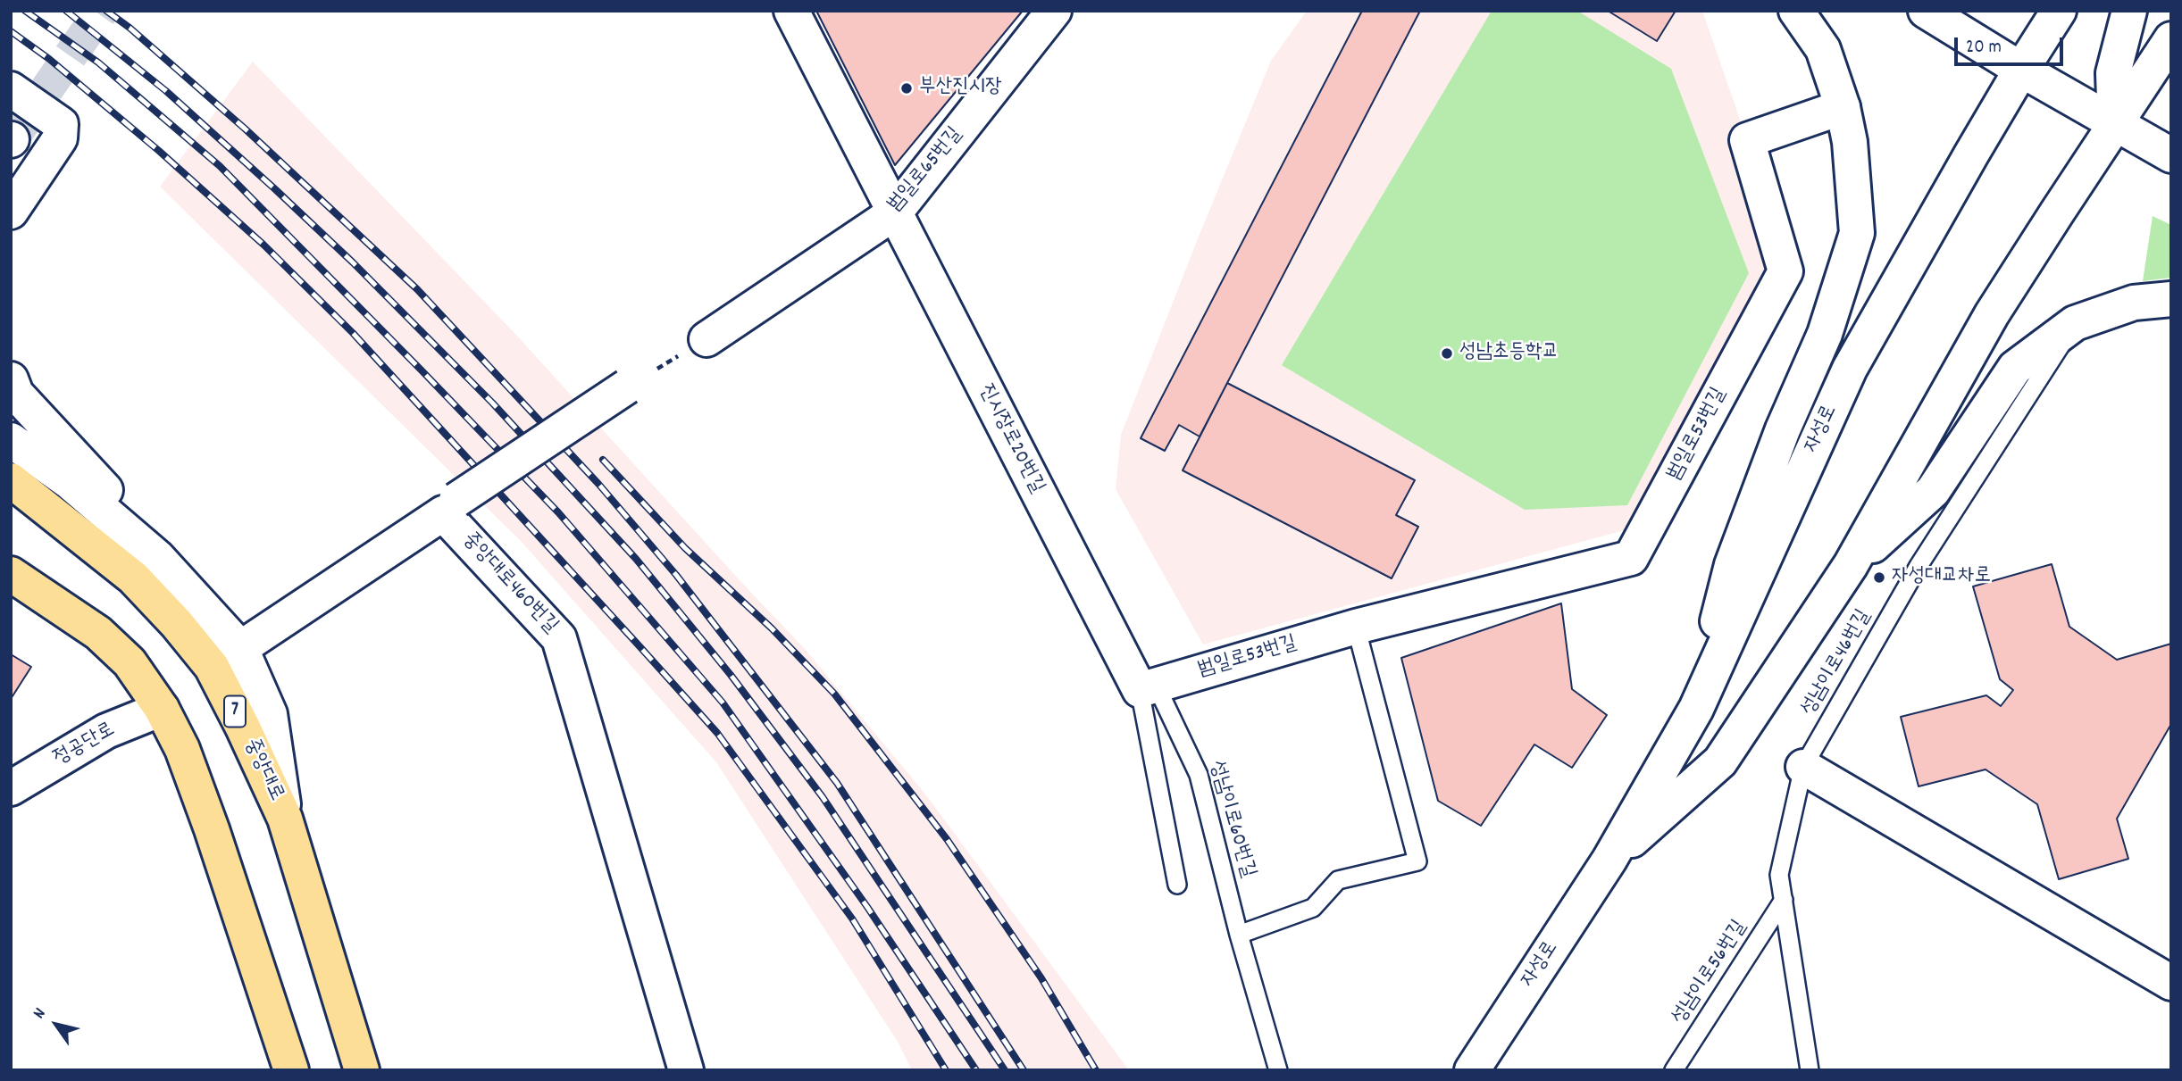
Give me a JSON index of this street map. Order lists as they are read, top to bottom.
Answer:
{
  "streets": {
    "main road": [
      "범일로65번길",
      "자성로",
      "범일로53번길",
      "진시장로20번길",
      "중앙대로460번길",
      "7",
      "정공단로",
      "중앙대로"
    ],
    "lane": ["성남이로46번길", "성남이로60번길", "성남이로56번길"]
  },
  "crossings": [
    ["범일로65번길", "진시장로20번길"],
    ["범일로53번길", "진시장로20번길"],
    ["범일로53번길", "성남이로60번길"],
    ["진시장로20번길", "성남이로60번길"],
    ["중앙대로460번길", "중앙대로"],
    ["성남이로46번길", "성남이로56번길"]
  ],
  "places": ["부산진시장", "성남초등학교", "자성대교차로"],
  "scale_bar": "20 m",
  "north": "top left"
}
